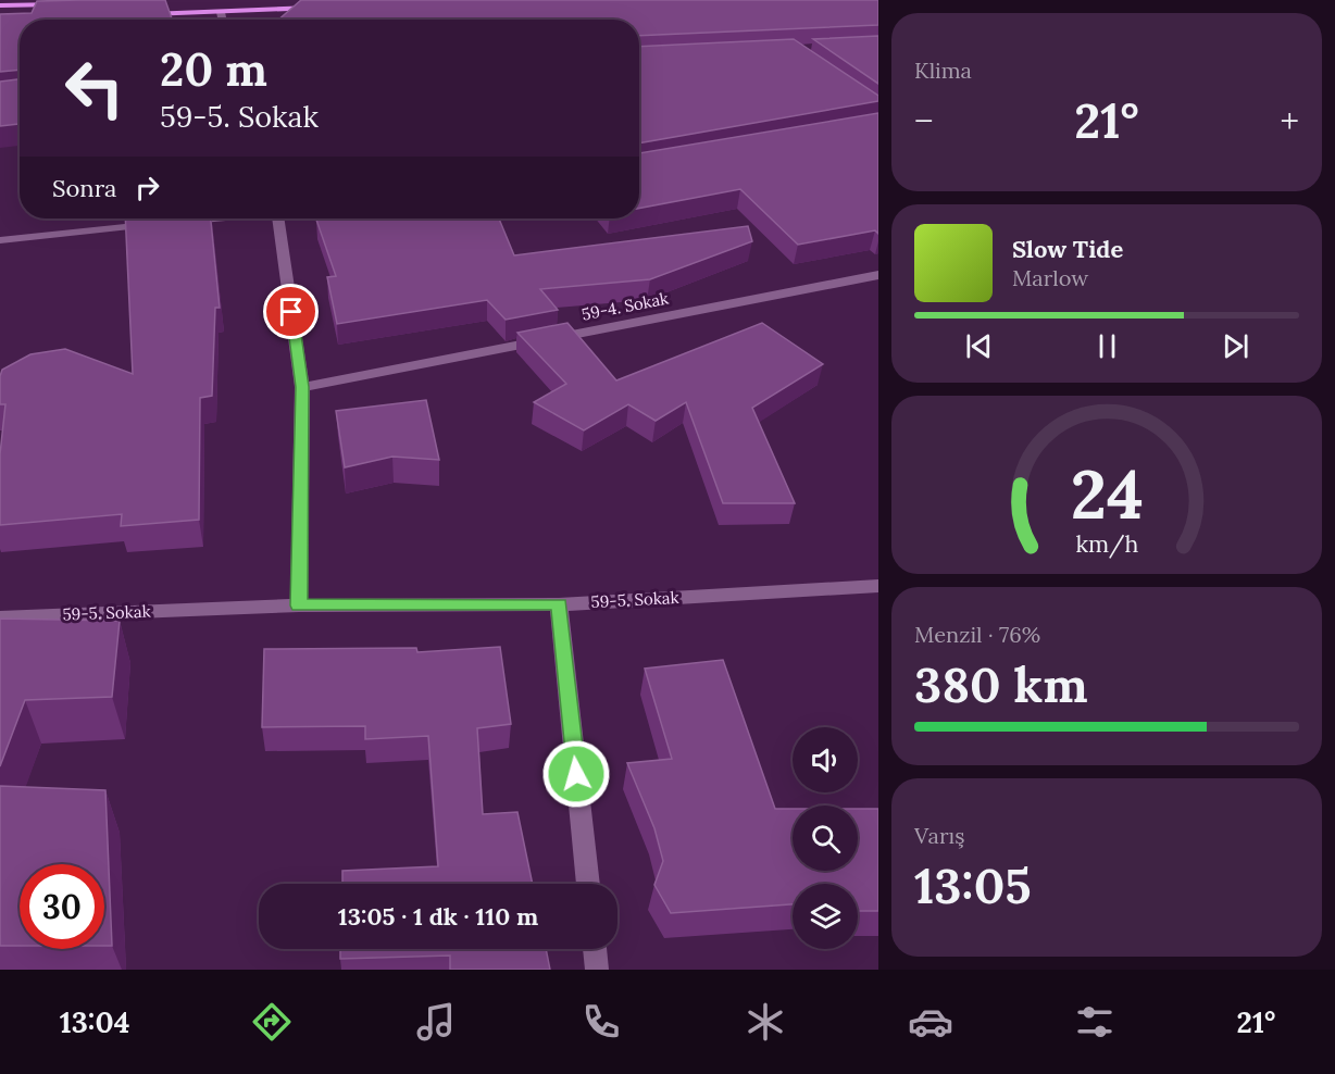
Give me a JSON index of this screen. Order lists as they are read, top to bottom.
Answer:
{
  "streets": {
    "street": ["59-4. Sokak", "59-5. Sokak"]
  },
  "page": {
    "tile": [
      "Klima",
      ["Menzil · 76%", "380 km"],
      ["Varış", "13:05"]
    ],
    "turn": ["20 m", "59-5. Sokak"],
    "heat": ["−", "21°", "+"],
    "then": "Sonra",
    "song": ["Slow Tide", "Marlow"],
    "limit": "30",
    "trip": "13:05 · 1 dk · 110 m",
    "tabs": ["13:04", "21°"],
    "gauge": ["24", "km/h"]
  }
}
